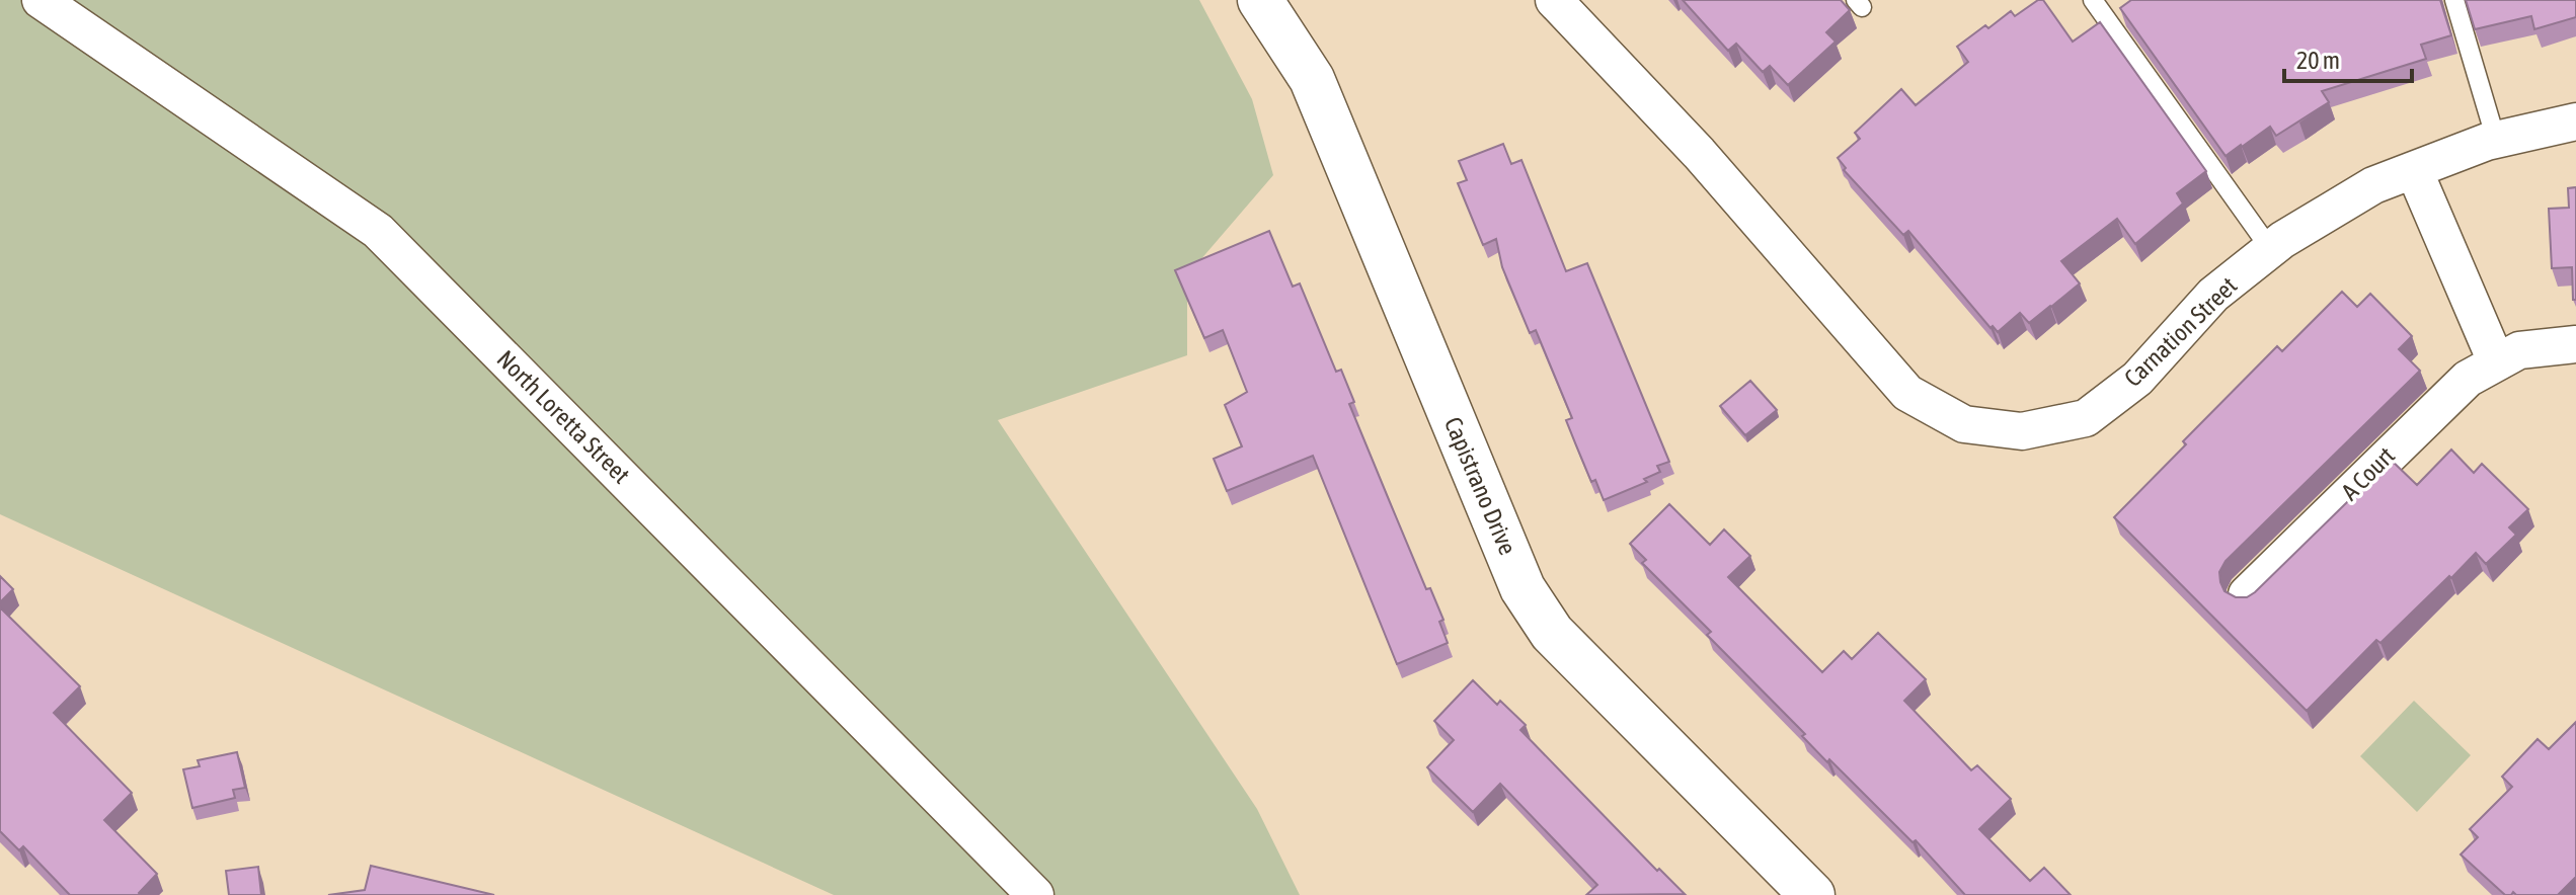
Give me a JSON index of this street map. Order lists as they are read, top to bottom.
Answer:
{
  "streets": {
    "street": [
      "Carnation Street",
      "North Loretta Street",
      "A Court",
      "Capistrano Drive"
    ]
  },
  "scale_bar": "20 m"
}
